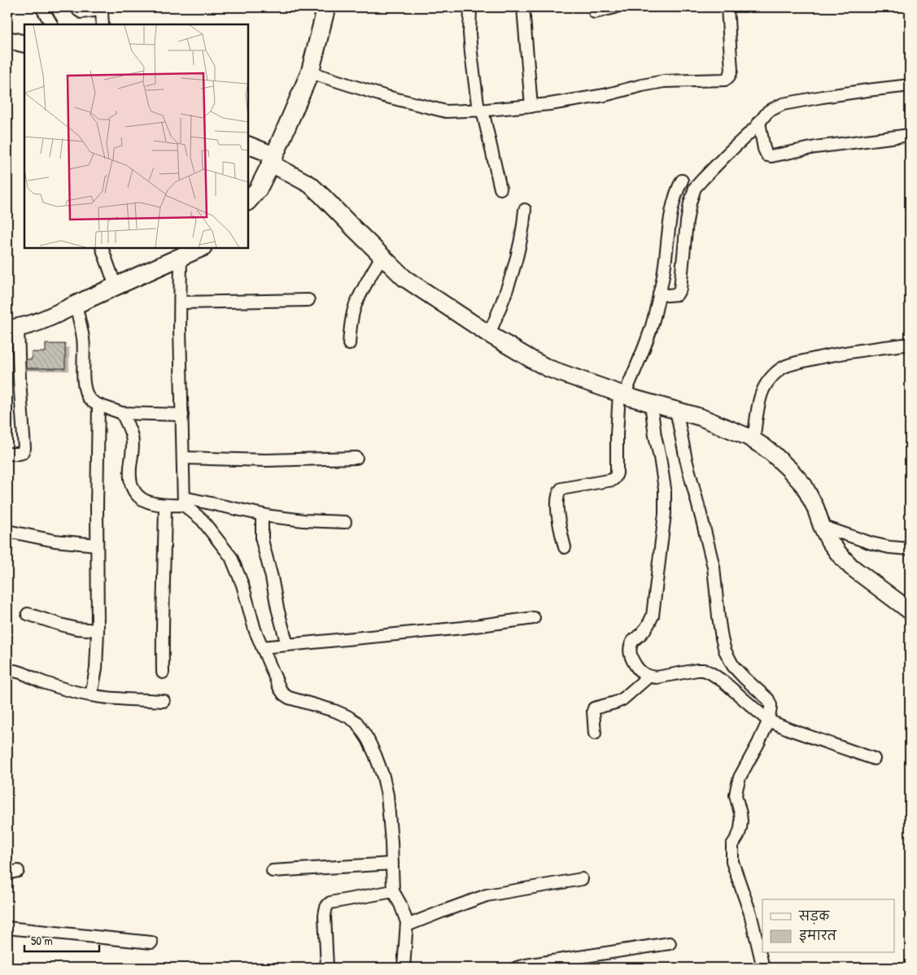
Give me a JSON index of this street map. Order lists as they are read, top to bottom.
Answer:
{
  "legend": ["सड़क", "इमारत"],
  "scale_bar": "50 m"
}
